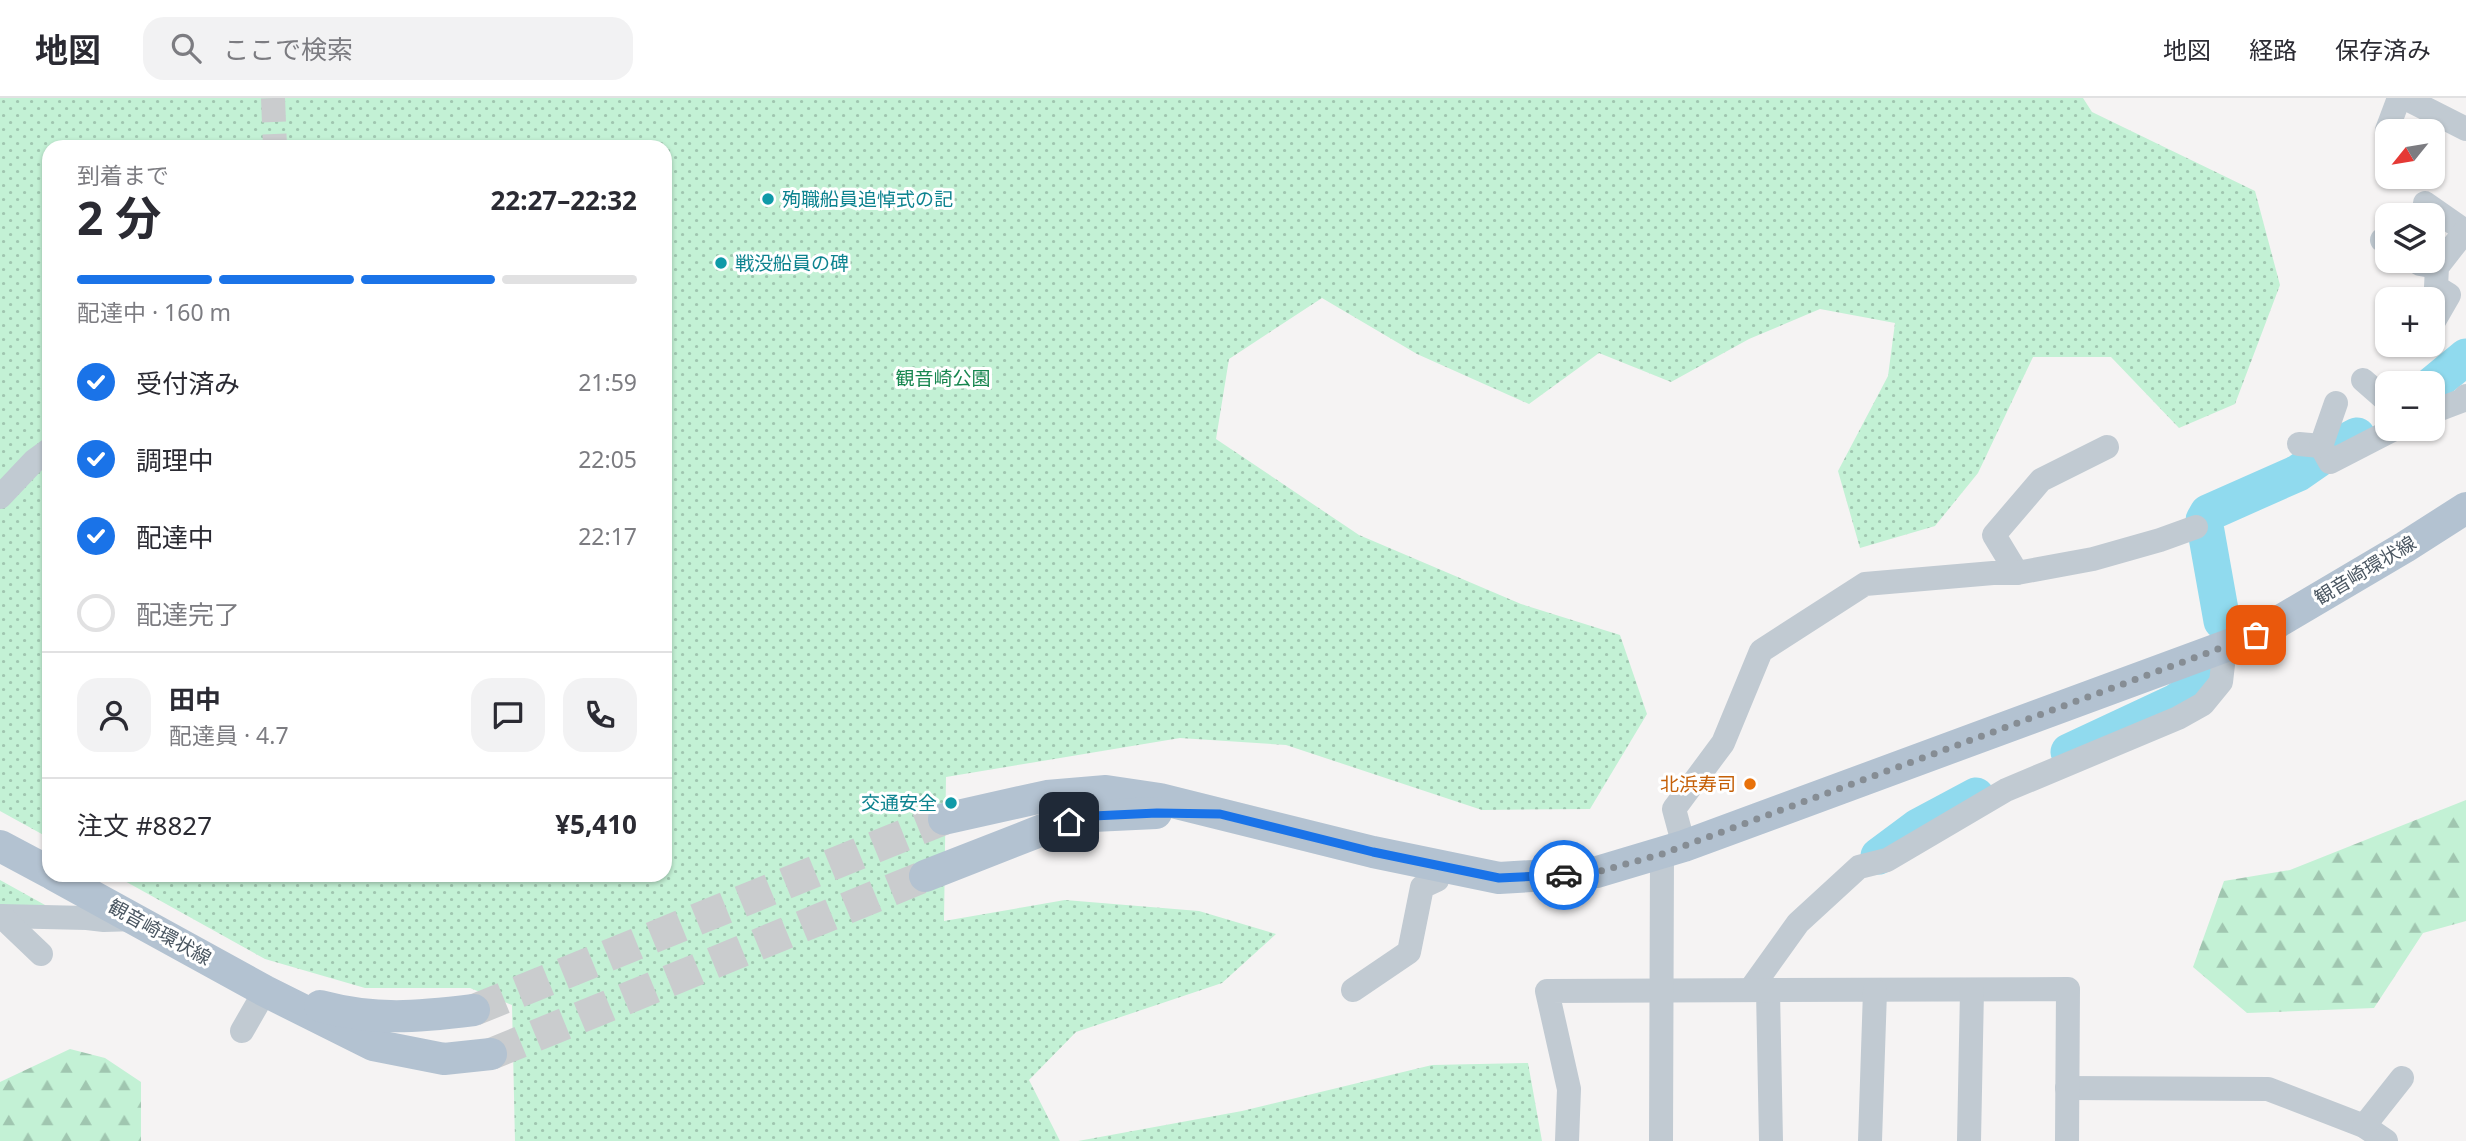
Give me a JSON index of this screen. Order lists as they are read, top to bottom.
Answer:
{
  "streets": {
    "main road": ["観音崎環状線"]
  },
  "parks": ["観音崎公園"],
  "places": [
    "殉職船員追悼式の記",
    "戦没船員の碑",
    "北浜寿司",
    "交通安全"
  ],
  "north": "bottom left",
  "page": {
    "header": "地図",
    "search": "ここで検索",
    "nav": ["地図", "経路", "保存済み"],
    "map_buttons": ["+", "−"],
    "heading": ["2 分", "到着まで", "22:27–22:32"],
    "panel": [
      "田中",
      "配達員 · 4.7",
      "注文 #8827",
      "¥5,410"
    ],
    "bar": "配達中 · 160 m",
    "list": [
      ["受付済み", "21:59"],
      ["調理中", "22:05"],
      ["配達中", "22:17"],
      "配達完了"
    ]
  }
}
